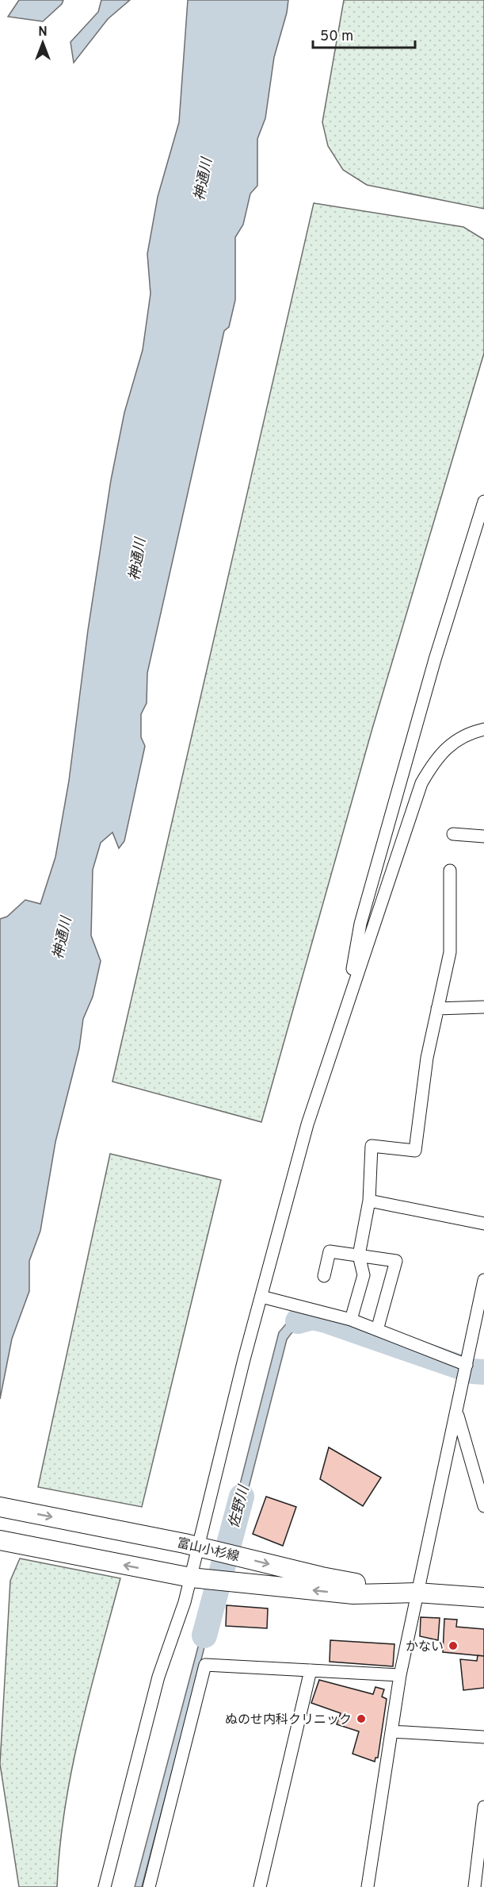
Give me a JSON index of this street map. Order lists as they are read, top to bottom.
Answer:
{
  "streets": {
    "main road": ["富山小杉線"]
  },
  "water": ["神通川", "佐野川"],
  "places": ["かない", "ぬのせ内科クリニック"],
  "scale_bar": "50 m",
  "north": "top"
}
